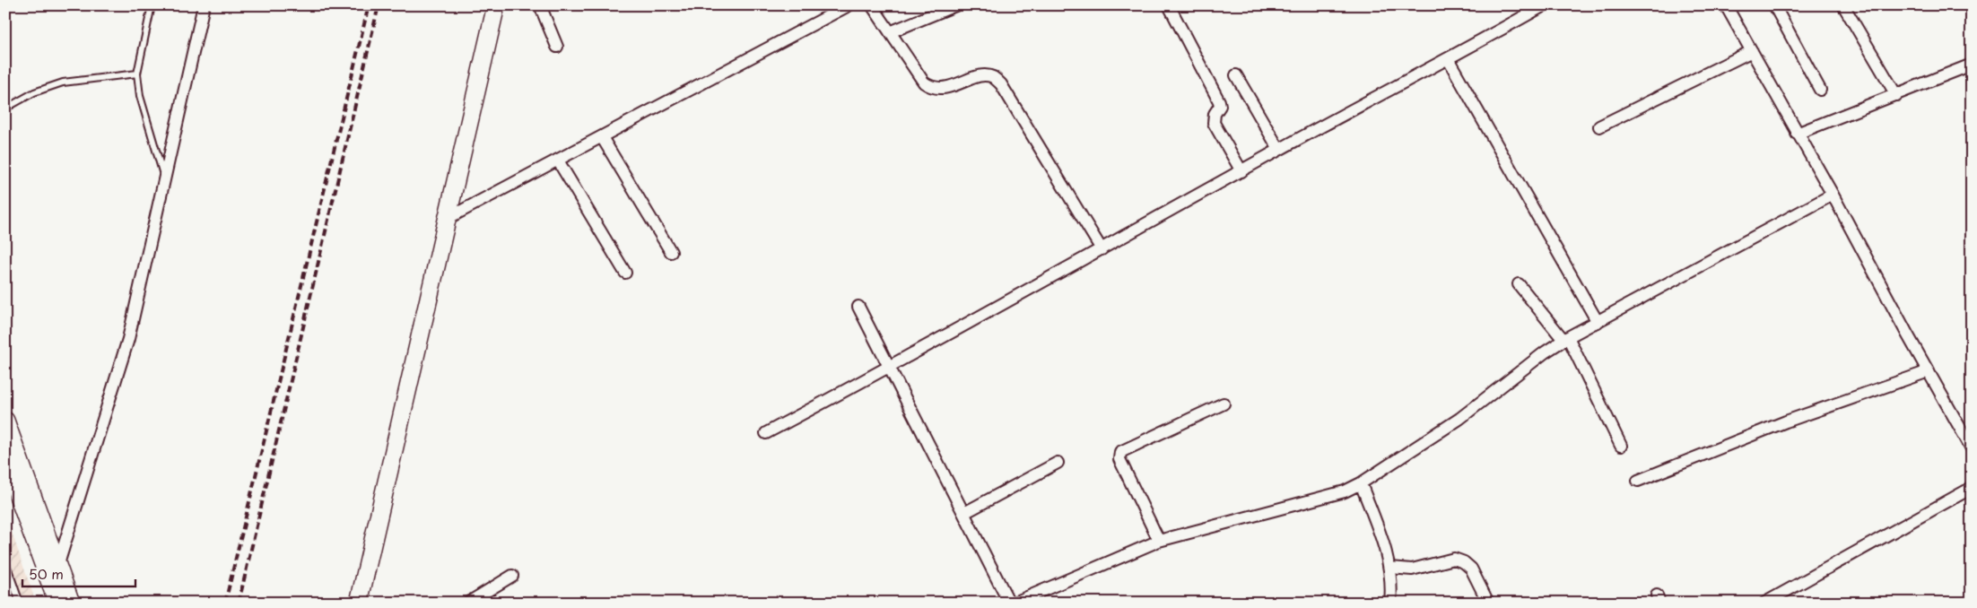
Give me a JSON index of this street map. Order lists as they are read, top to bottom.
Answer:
{
  "scale_bar": "50 m"
}
